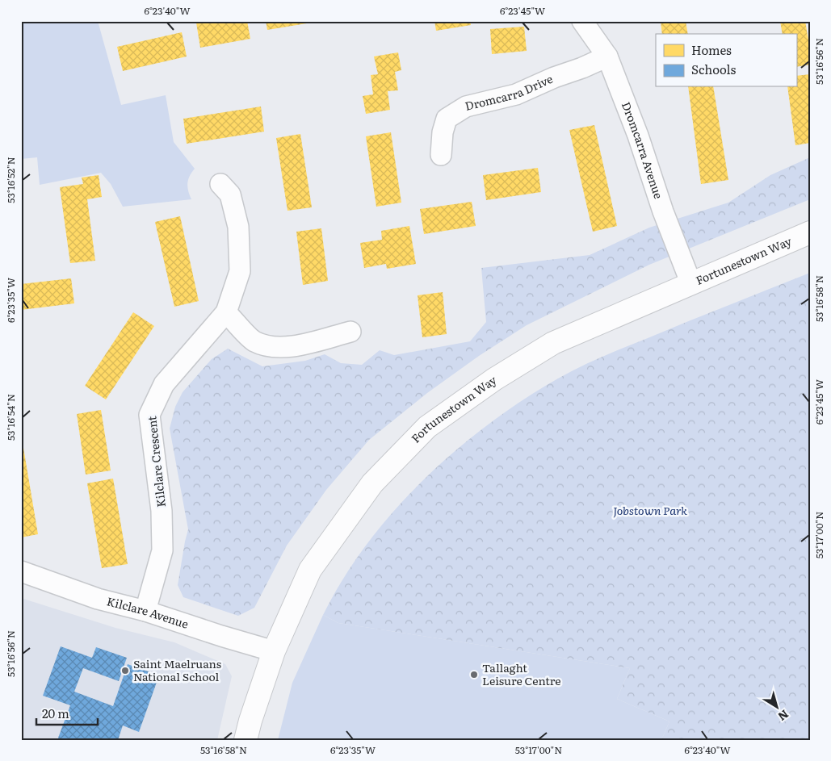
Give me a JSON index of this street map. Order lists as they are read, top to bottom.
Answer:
{
  "streets": {
    "street": [
      "Dromcarra Drive",
      "Dromcarra Avenue",
      "Fortunestown Way",
      "Kilclare Crescent",
      "Kilclare Avenue"
    ]
  },
  "crossings": [
    ["Dromcarra Drive", "Dromcarra Avenue"],
    ["Dromcarra Avenue", "Fortunestown Way"],
    ["Fortunestown Way", "Kilclare Avenue"],
    ["Kilclare Crescent", "Kilclare Avenue"]
  ],
  "parks": ["Jobstown Park"],
  "places": ["Saint Maelruans National School", "Tallaght Leisure Centre"],
  "legend": ["Homes", "Schools"],
  "scale_bar": "20 m",
  "north": "bottom right",
  "coordinates": [
    "6°23'40\"W",
    "6°23'45\"W",
    "53°16'56\"N",
    "53°16'52\"N",
    "53°16'58\"N",
    "6°23'35\"W",
    "53°16'54\"N",
    "53°17'00\"N"
  ]
}
